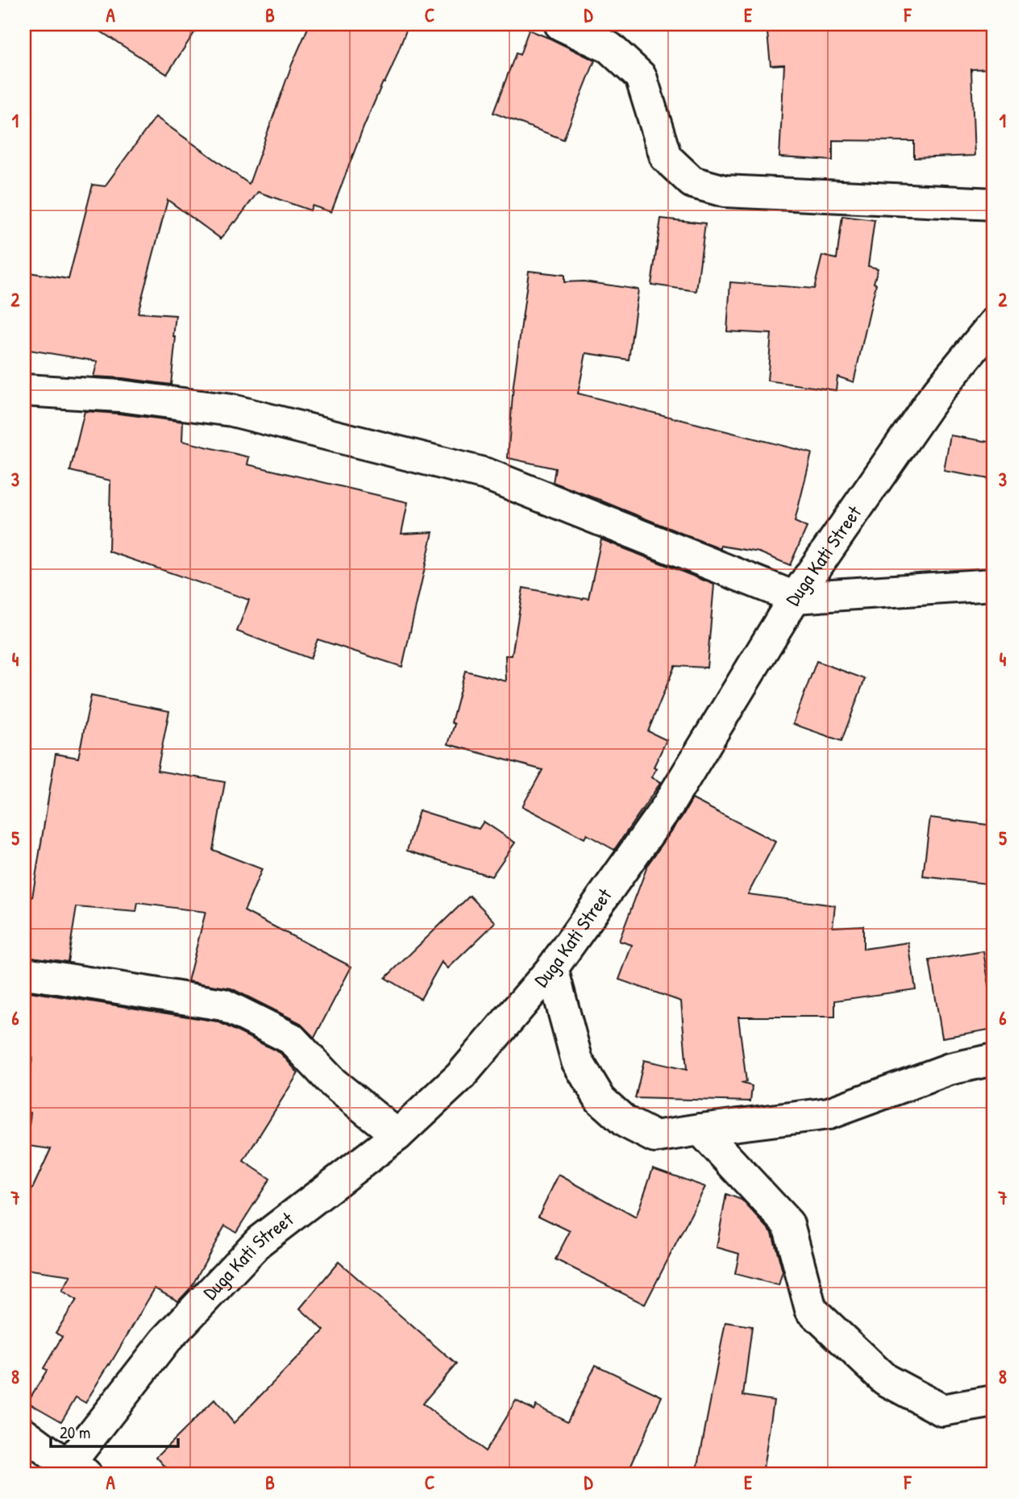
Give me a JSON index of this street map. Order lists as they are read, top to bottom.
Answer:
{
  "streets": {
    "street": ["Duga Kati Street"]
  },
  "scale_bar": "20 m",
  "grid": {
    "columns": [
      "A",
      "B",
      "C",
      "D",
      "E",
      "F"
    ],
    "rows": [
      "1",
      "2",
      "3",
      "4",
      "5",
      "6",
      "7",
      "8"
    ]
  }
}
